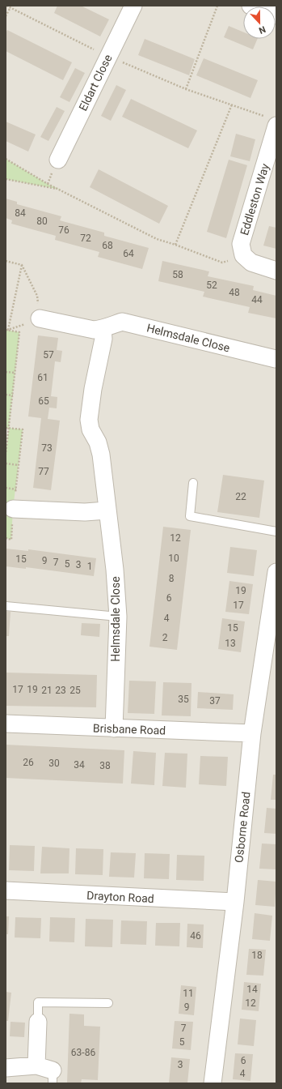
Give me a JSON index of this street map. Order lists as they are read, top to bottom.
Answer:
{
  "streets": {
    "street": [
      "Eldart Close",
      "Eddleston Way",
      "Helmsdale Close",
      "Brisbane Road",
      "Osborne Road",
      "Drayton Road"
    ]
  },
  "crossings": [
    ["Helmsdale Close", "Brisbane Road"],
    ["Brisbane Road", "Osborne Road"],
    ["Osborne Road", "Drayton Road"]
  ],
  "house_numbers": [
    "84",
    "80",
    "76",
    "72",
    "68",
    "64",
    "58",
    "52",
    "48",
    "44",
    "57",
    "61",
    "65",
    "73",
    "77",
    "22",
    "12",
    "10",
    "15",
    "9",
    "7",
    "5",
    "3",
    "1",
    "8",
    "19",
    "6",
    "17",
    "4",
    "15",
    "2",
    "13",
    "17",
    "19",
    "21",
    "23",
    "25",
    "35",
    "37",
    "26",
    "30",
    "34",
    "38",
    "46",
    "18",
    "14",
    "11",
    "12",
    "9",
    "7",
    "5",
    "63-86",
    "6",
    "3",
    "4"
  ],
  "north": "bottom"
}
